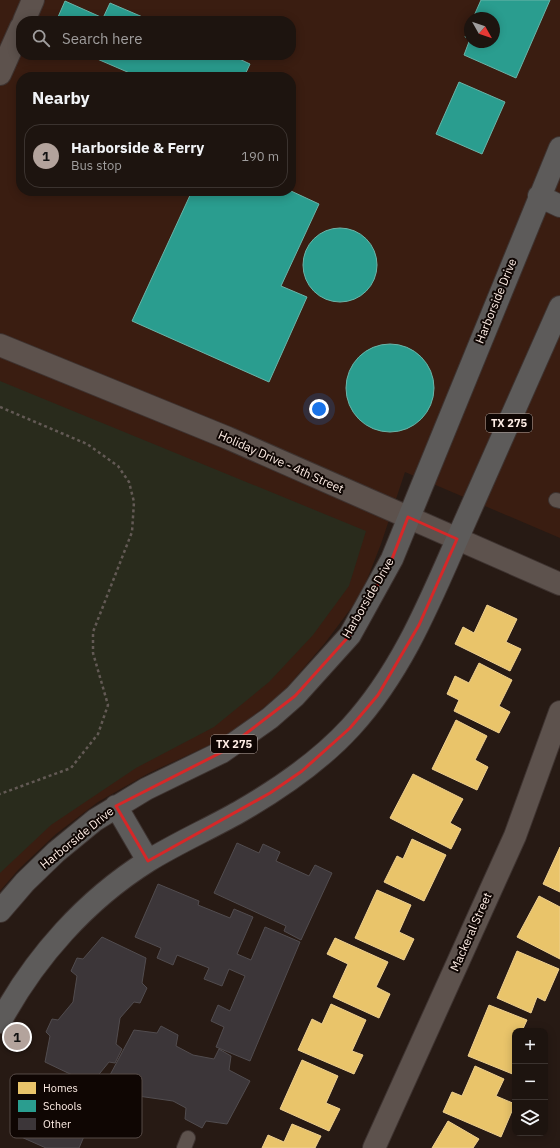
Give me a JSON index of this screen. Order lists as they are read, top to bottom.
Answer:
{
  "streets": {
    "main road": ["Harborside Drive", "TX 275"],
    "street": ["Holiday Drive - 4th Street", "Mackeral Street"]
  },
  "crossings": [
    ["Harborside Drive", "Holiday Drive - 4th Street"],
    ["TX 275", "Holiday Drive - 4th Street"]
  ],
  "legend": ["Homes", "Schools", "Other"],
  "north": "bottom right",
  "page": {
    "search": "Search here",
    "heading": "Nearby",
    "list": [
      {
        "mark": "1",
        "name": "Harborside & Ferry",
        "note": "Bus stop",
        "value": "190 m"
      }
    ],
    "pins": "1",
    "map_buttons": ["+", "−"]
  }
}
